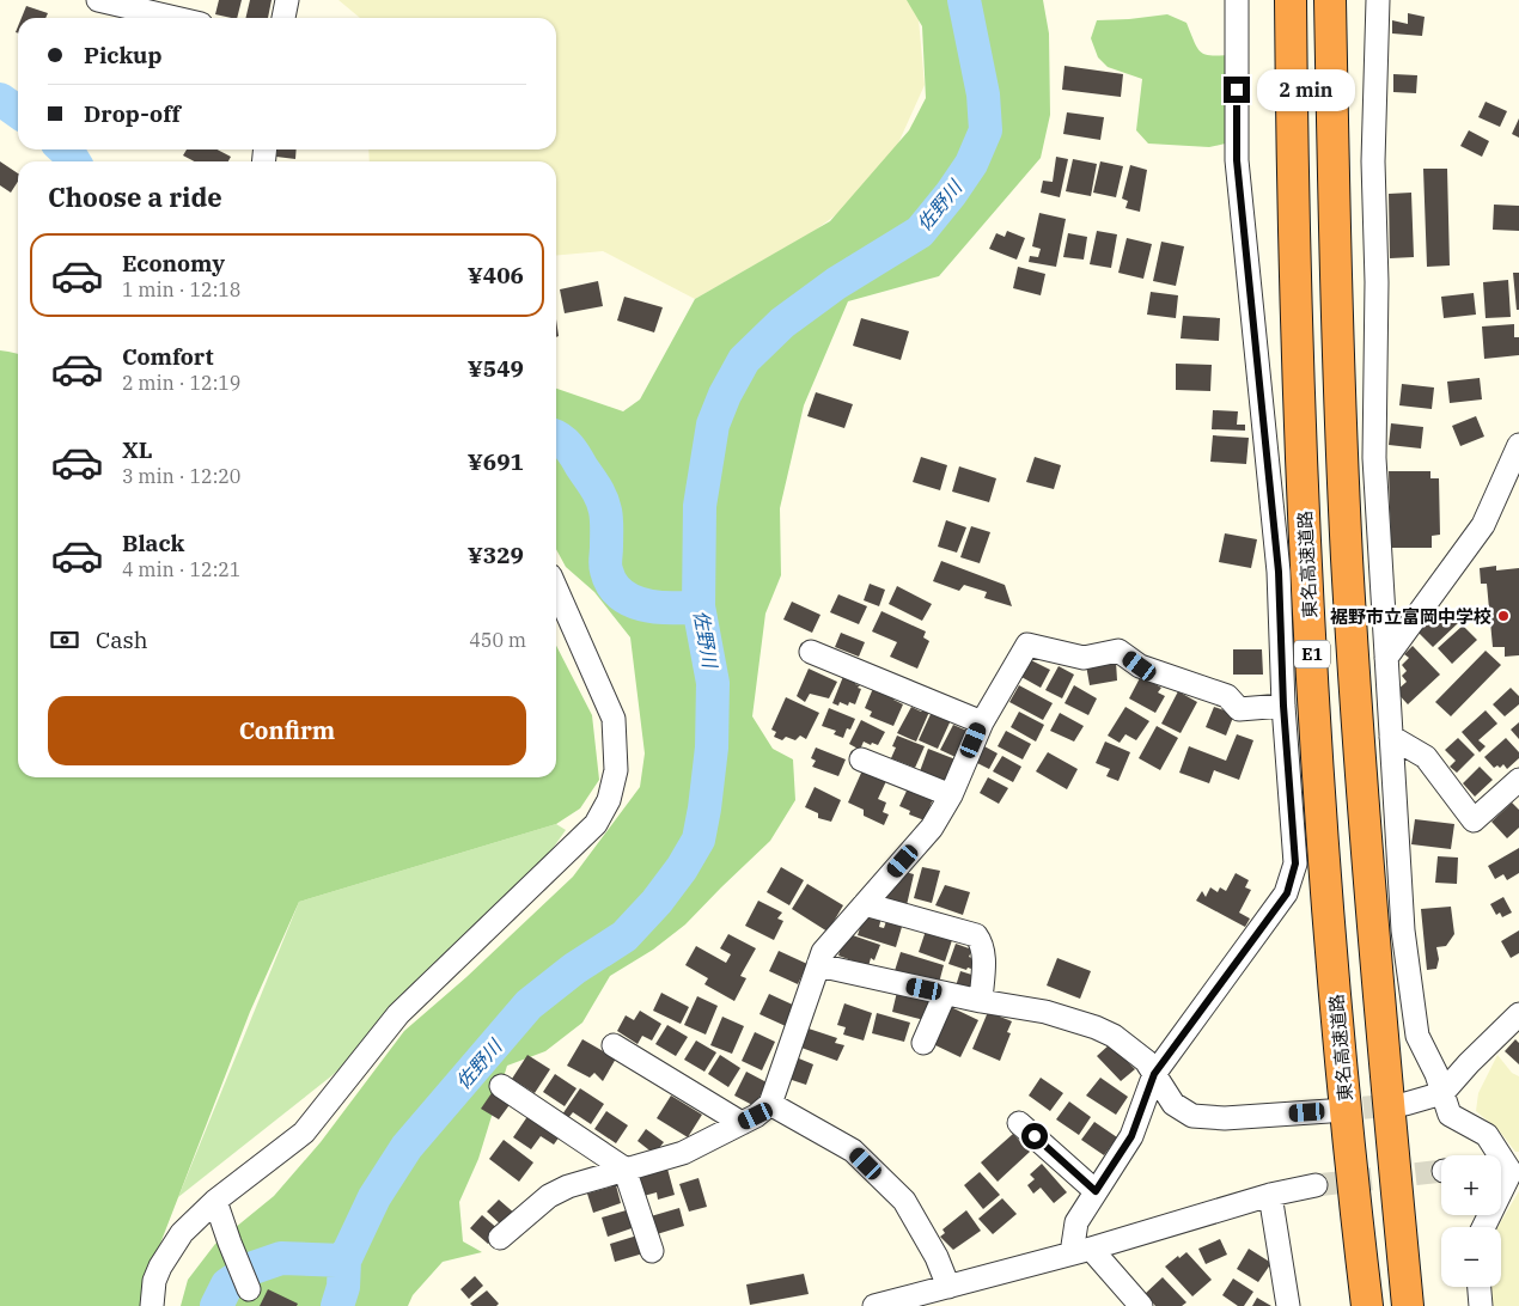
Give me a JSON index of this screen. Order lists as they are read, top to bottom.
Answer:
{
  "streets": {
    "highway": ["東名高速道路", "E1"]
  },
  "water": ["佐野川"],
  "places": ["裾野市立富岡中学校"],
  "page": {
    "banner": ["Pickup", "Drop-off"],
    "bubble": "2 min",
    "heading": "Choose a ride",
    "list": [
      {
        "name": "Economy",
        "note": "1 min · 12:18",
        "value": "¥406"
      },
      {
        "name": "Comfort",
        "note": "2 min · 12:19",
        "value": "¥549"
      },
      {
        "name": "XL",
        "note": "3 min · 12:20",
        "value": "¥691"
      },
      {
        "name": "Black",
        "note": "4 min · 12:21",
        "value": "¥329"
      }
    ],
    "pay": ["Cash", "450 m"],
    "buttons": "Confirm",
    "map_buttons": ["+", "−"]
  }
}
